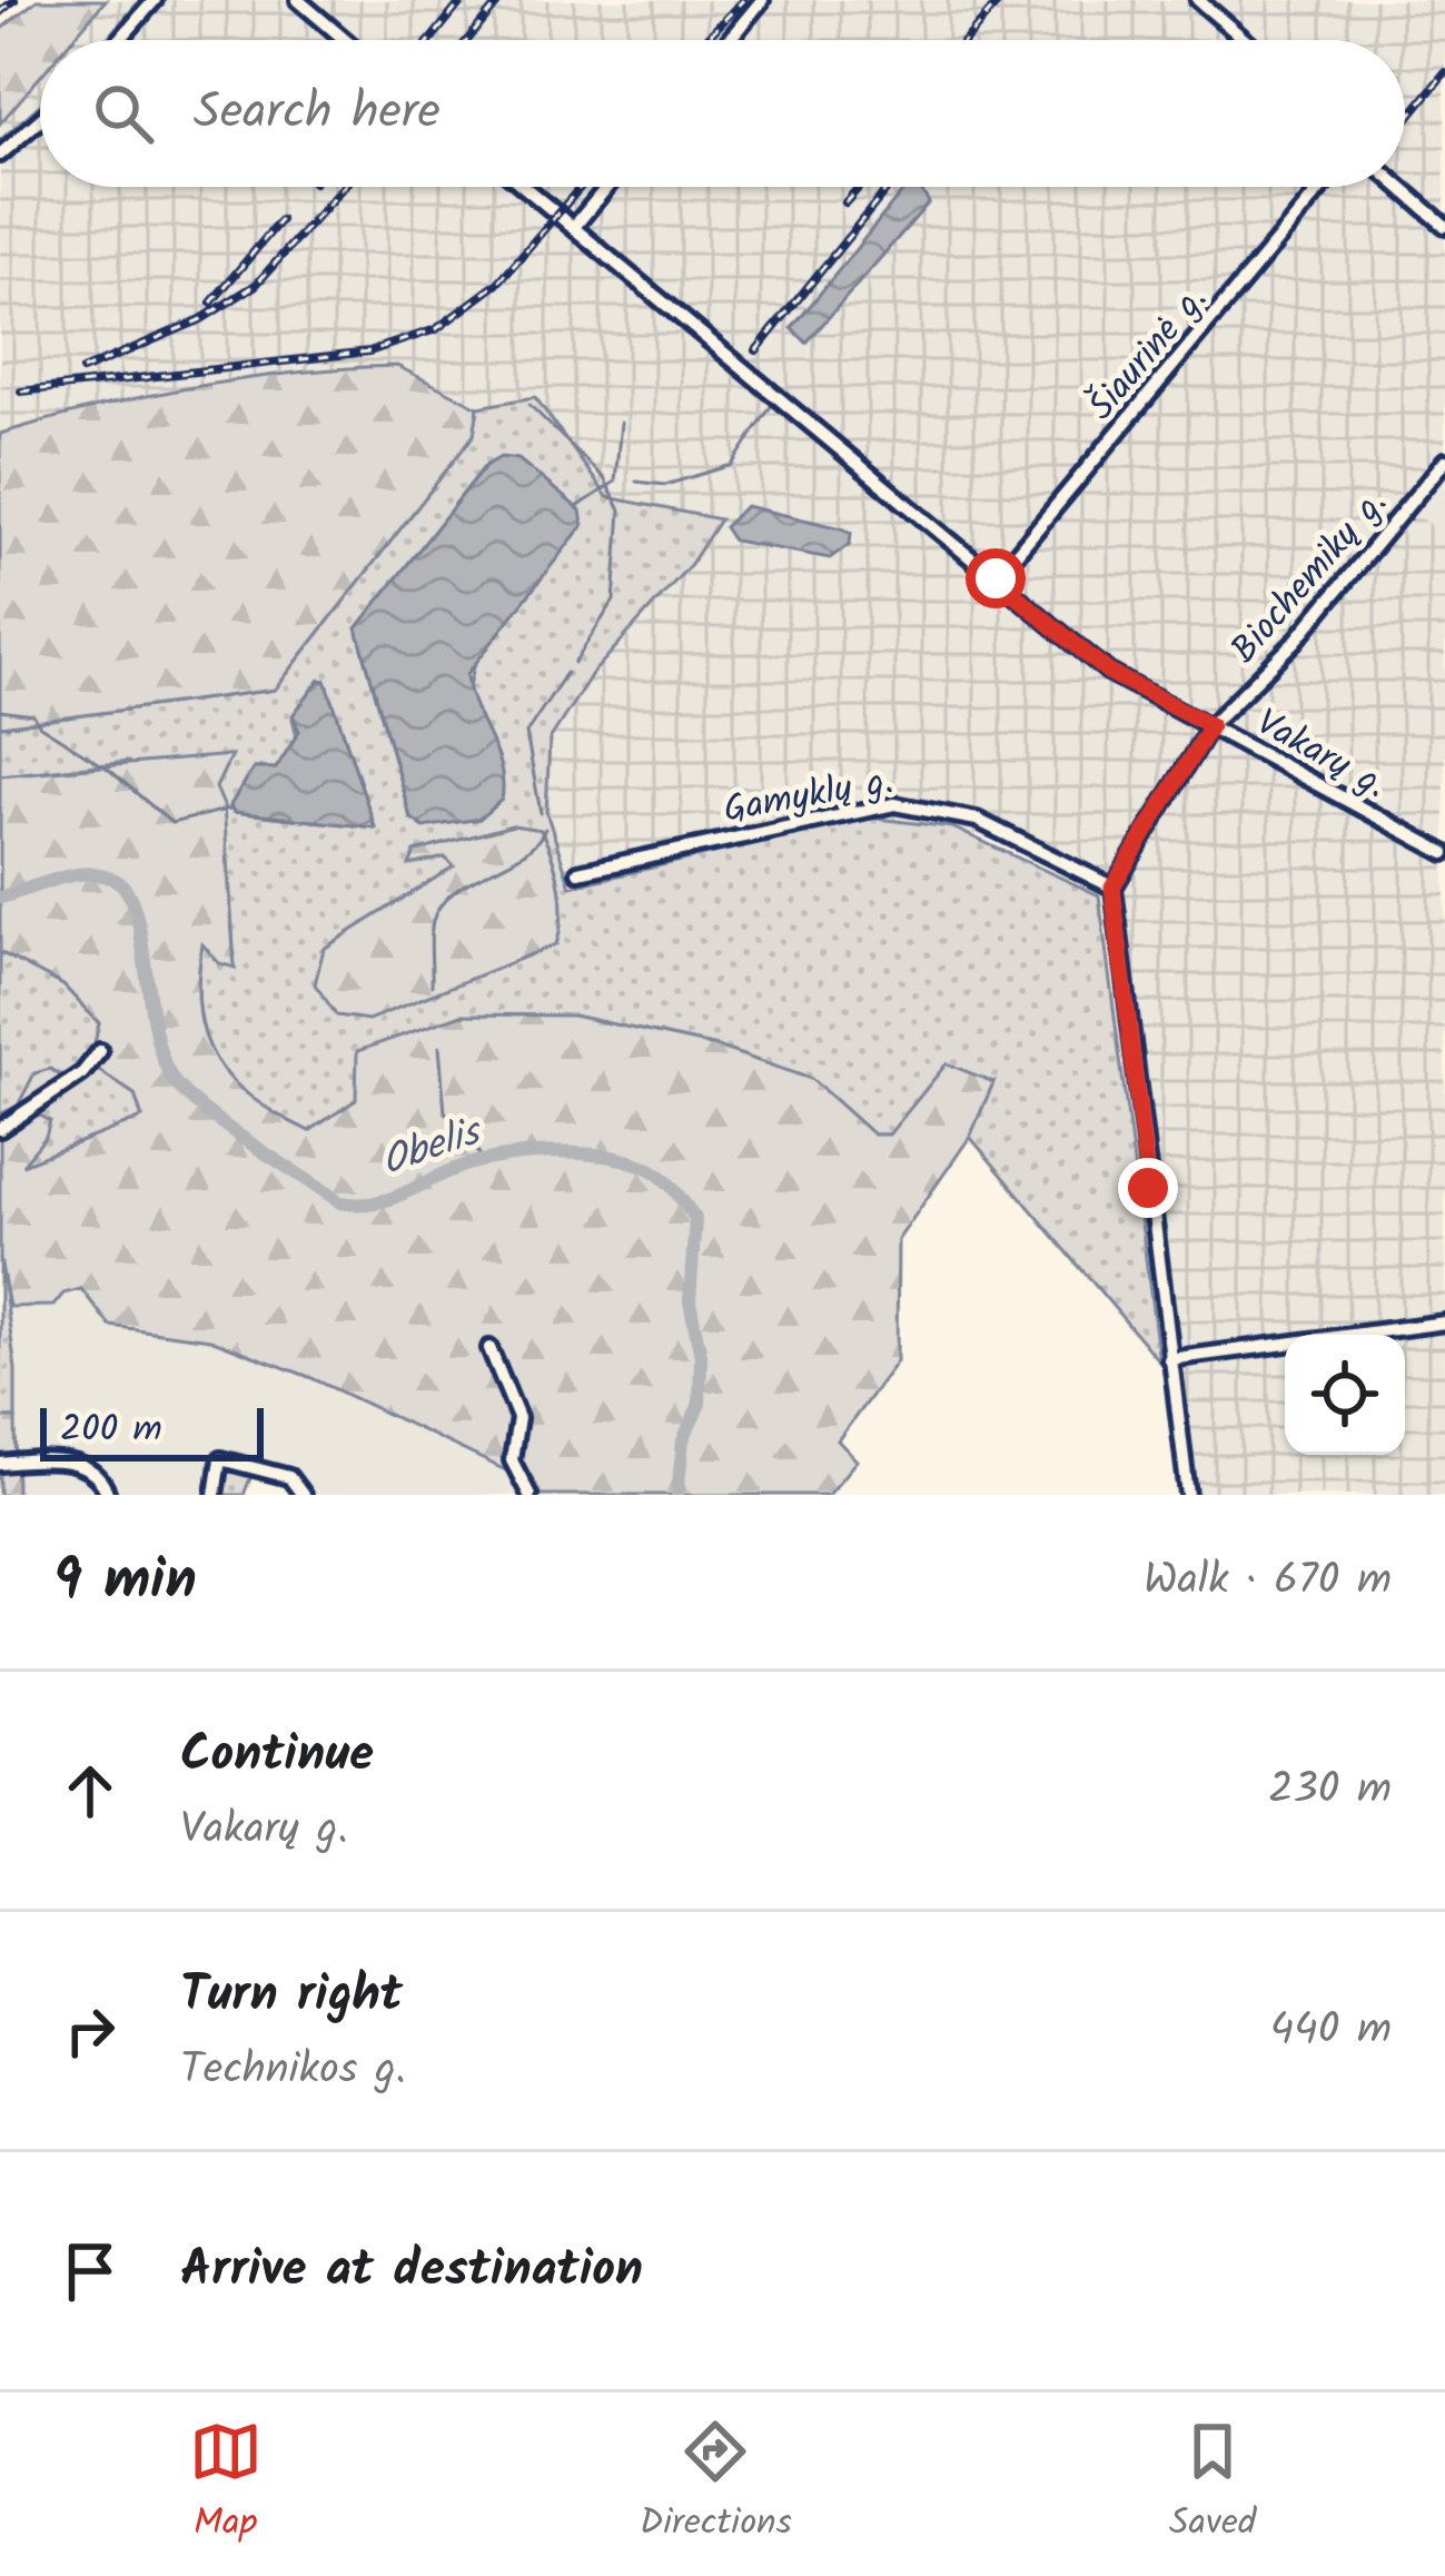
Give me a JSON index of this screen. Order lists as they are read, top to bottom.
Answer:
{
  "streets": {
    "street": [
      "Šiaurinė g.",
      "Biochemikų g.",
      "Vakarų g.",
      "Gamyklų g."
    ]
  },
  "crossings": [
    ["Šiaurinė g.", "Vakarų g."],
    ["Biochemikų g.", "Vakarų g."],
    ["Biochemikų g.", "Gamyklų g."]
  ],
  "water": ["Obelis"],
  "scale_bar": "200 m",
  "page": {
    "search": "Search here",
    "scale": "200 m",
    "heading": ["9 min", "Walk · 670 m"],
    "list": [
      ["Continue", "Vakarų g.", "230 m"],
      ["Turn right", "Technikos g.", "440 m"],
      "Arrive at destination"
    ],
    "nav": ["Map", "Directions", "Saved"]
  }
}
